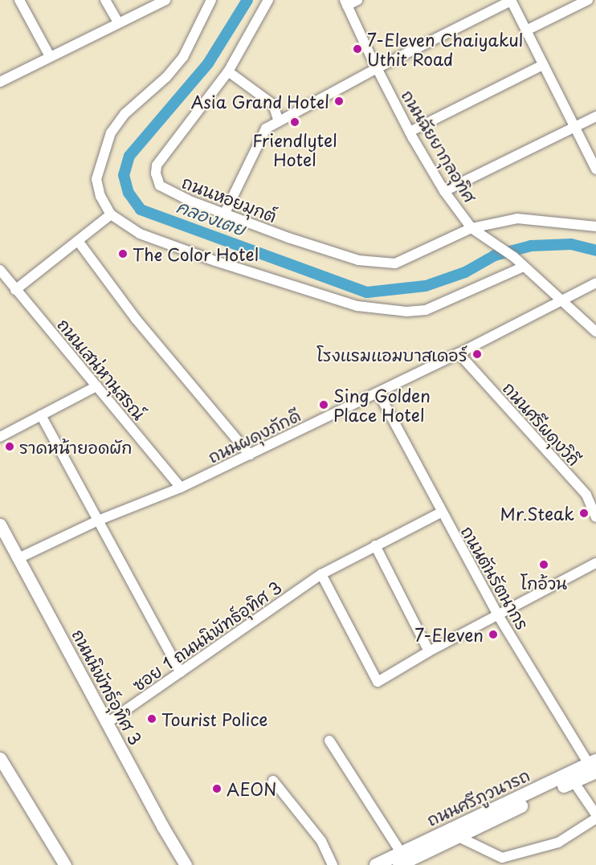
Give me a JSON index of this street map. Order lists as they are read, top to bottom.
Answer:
{
  "streets": {
    "main road": ["ถนนศรีภูวนารถ"],
    "street": [
      "ถนนฉัยยากุลอุทิศ",
      "ถนนหอยมุกต์",
      "ถนนเสน่หานุสรณ์",
      "ถนนศรีผดุงวิถี",
      "ถนนผดุงภักดี",
      "ถนนตันรัตนากร",
      "ซอย 1 ถนนนิพัทธ์อุทิศ 3",
      "ถนนนิพัทธ์อุทิศ 3"
    ]
  },
  "crossings": [
    ["ถนนฉัยยากุลอุทิศ", "ถนนหอยมุกต์"],
    ["ถนนฉัยยากุลอุทิศ", "ถนนผดุงภักดี"],
    ["ถนนเสน่หานุสรณ์", "ถนนผดุงภักดี"],
    ["ถนนศรีผดุงวิถี", "ถนนผดุงภักดี"],
    ["ถนนผดุงภักดี", "ถนนตันรัตนากร"],
    ["ถนนผดุงภักดี", "ถนนนิพัทธ์อุทิศ 3"],
    ["ถนนตันรัตนากร", "ซอย 1 ถนนนิพัทธ์อุทิศ 3"],
    ["ถนนตันรัตนากร", "ถนนศรีภูวนารถ"],
    ["ซอย 1 ถนนนิพัทธ์อุทิศ 3", "ถนนนิพัทธ์อุทิศ 3"]
  ],
  "water": ["คลองเตย"],
  "places": [
    "7-Eleven Chaiyakul Uthit Road",
    "Asia Grand Hotel",
    "Friendlytel Hotel",
    "The Color Hotel",
    "โรงแรมแอมบาสเดอร์",
    "Sing Golden Place Hotel",
    "ราดหน้ายอดผัก",
    "Mr.Steak",
    "โกอ้วน",
    "7-Eleven",
    "Tourist Police",
    "AEON"
  ]
}
